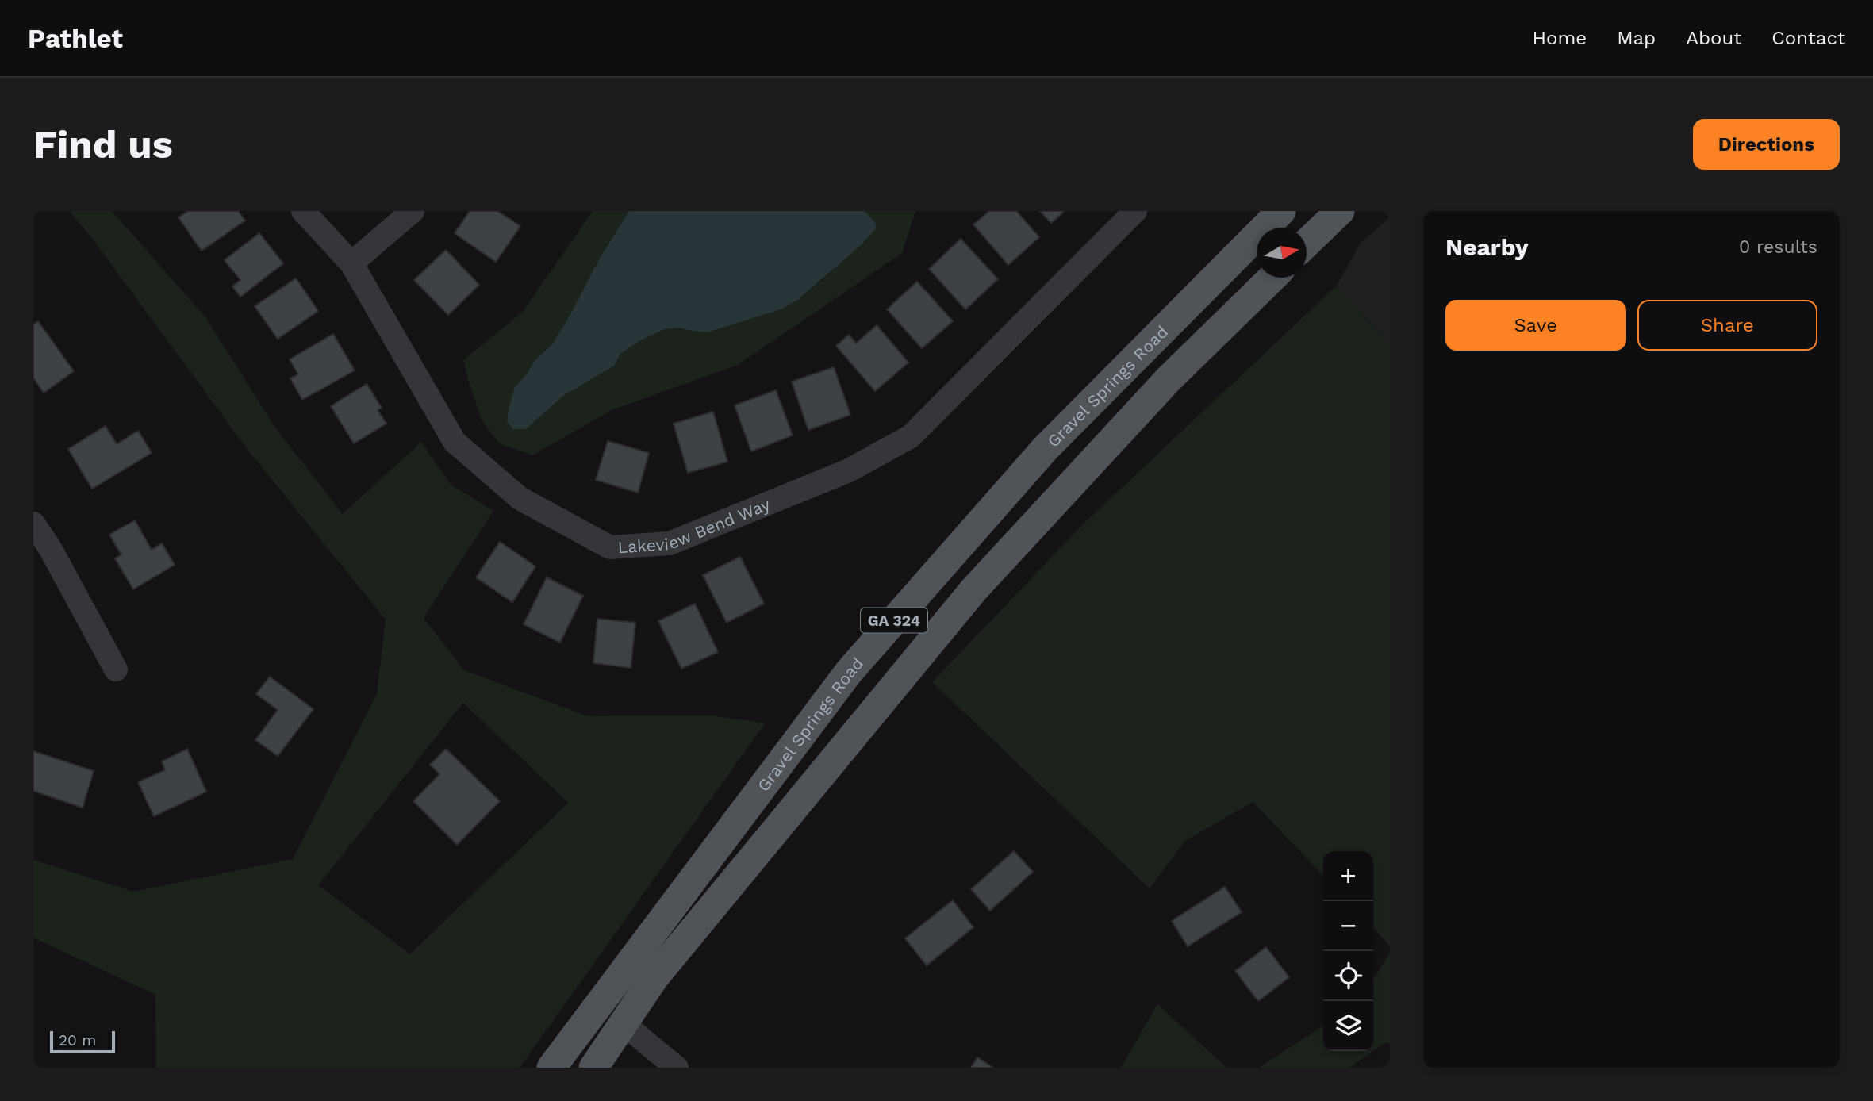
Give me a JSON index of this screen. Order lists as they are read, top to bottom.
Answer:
{
  "streets": {
    "main road": ["Gravel Springs Road", "GA 324"],
    "street": ["Lakeview Bend Way"]
  },
  "scale_bar": "20 m",
  "north": "right",
  "page": {
    "header": "Pathlet",
    "nav": [
      "Home",
      "Map",
      "About",
      "Contact"
    ],
    "buttons": [
      "Directions",
      ["Save", "Share"]
    ],
    "title": "Find us",
    "heading": ["Nearby", "0 results"],
    "map_buttons": ["+", "−"],
    "scale": "20 m"
  }
}
